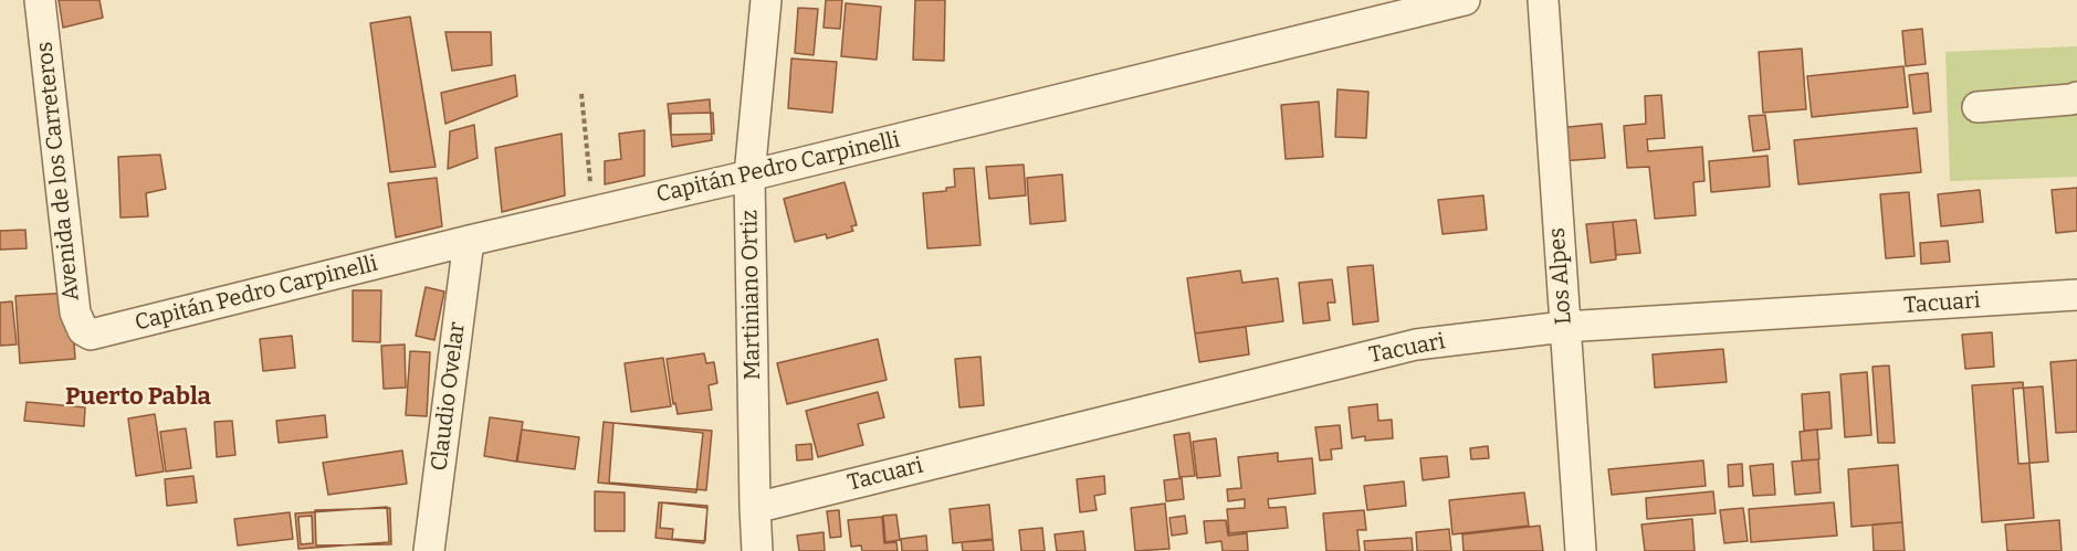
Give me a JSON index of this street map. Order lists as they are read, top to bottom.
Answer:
{
  "streets": {
    "street": [
      "Capitán Pedro Carpinelli",
      "Avenida de los Carreteros",
      "Los Alpes",
      "Martiniano Ortiz",
      "Tacuari",
      "Claudio Ovelar"
    ]
  },
  "crossings": [
    ["Capitán Pedro Carpinelli", "Avenida de los Carreteros"],
    ["Capitán Pedro Carpinelli", "Martiniano Ortiz"],
    ["Capitán Pedro Carpinelli", "Claudio Ovelar"],
    ["Los Alpes", "Tacuari"],
    ["Martiniano Ortiz", "Tacuari"]
  ],
  "districts": ["Puerto Pabla"]
}
